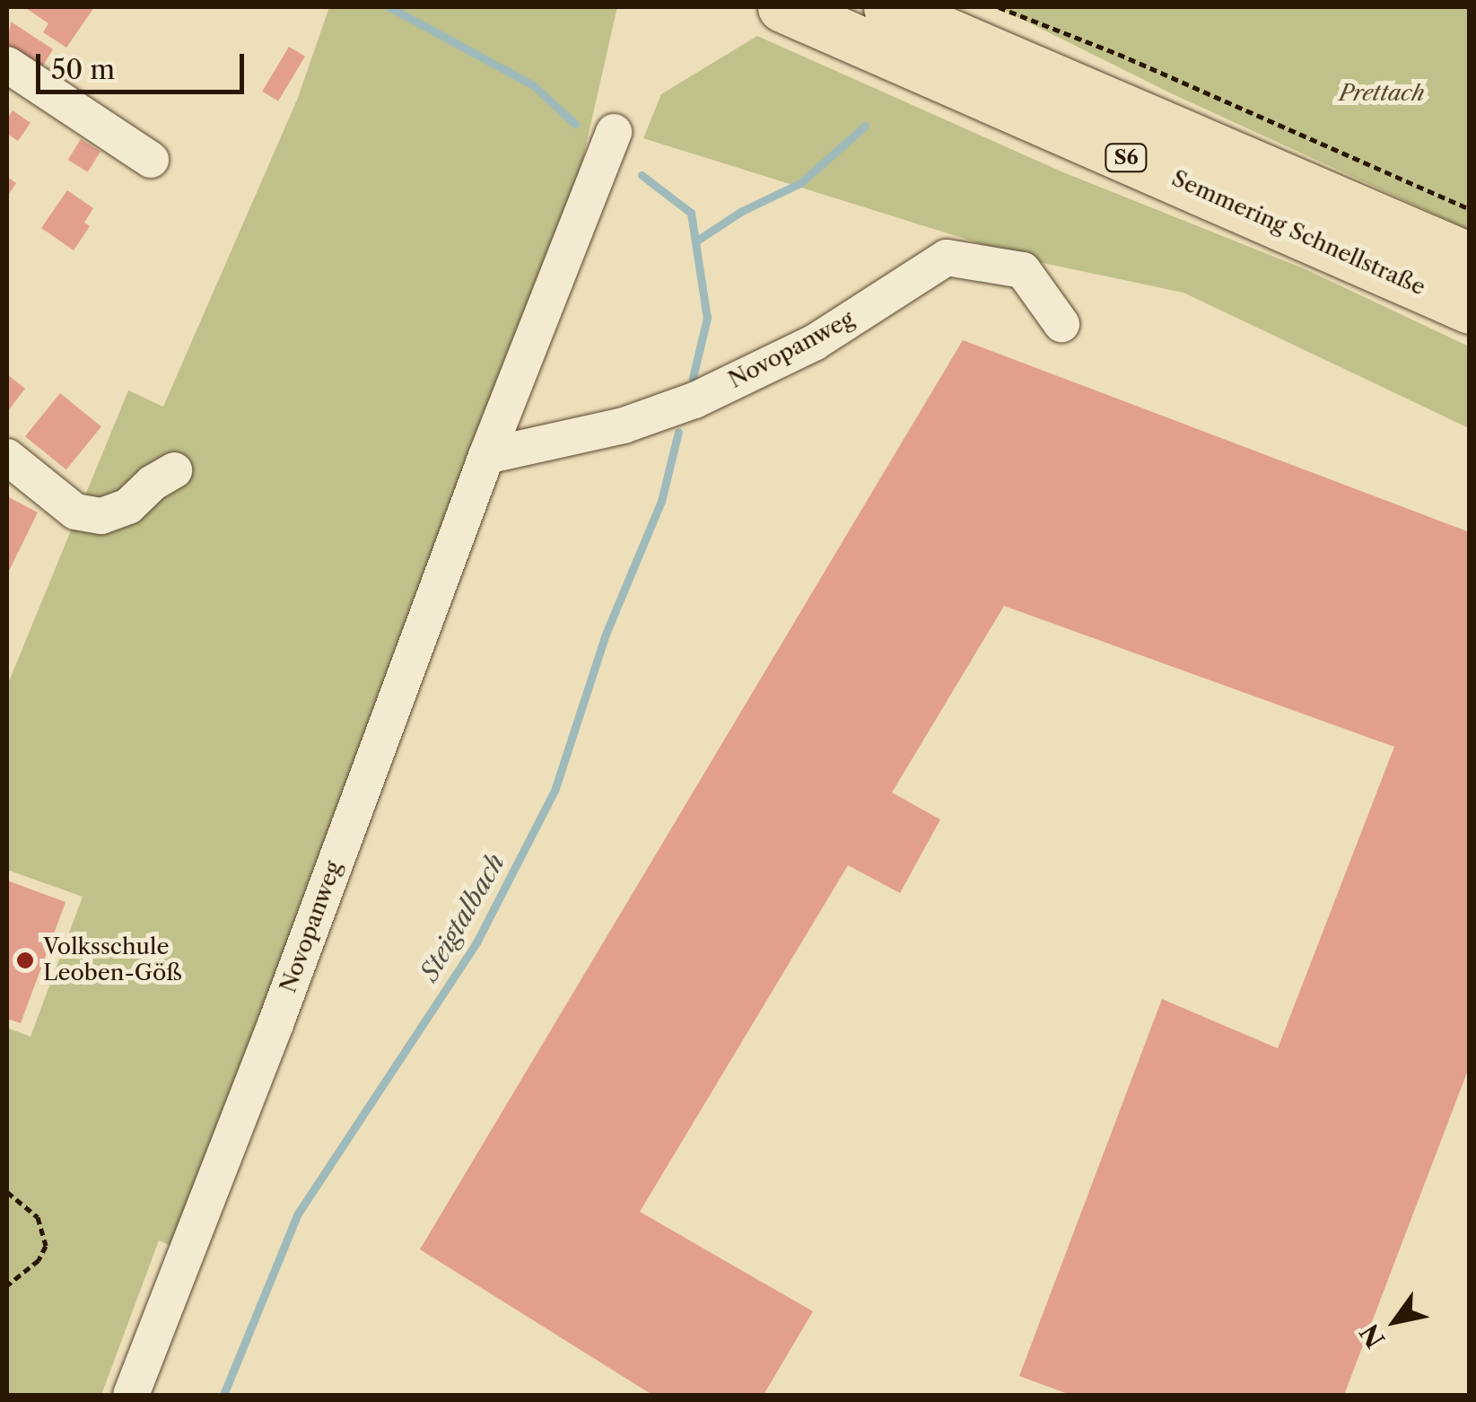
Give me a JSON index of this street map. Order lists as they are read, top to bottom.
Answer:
{
  "streets": {
    "highway": ["S6", "Semmering Schnellstraße"],
    "street": ["Novopanweg"]
  },
  "water": ["Steigtalbach"],
  "parks": ["Prettach"],
  "places": ["Volksschule Leoben-Göß"],
  "scale_bar": "50 m",
  "north": "bottom left"
}
